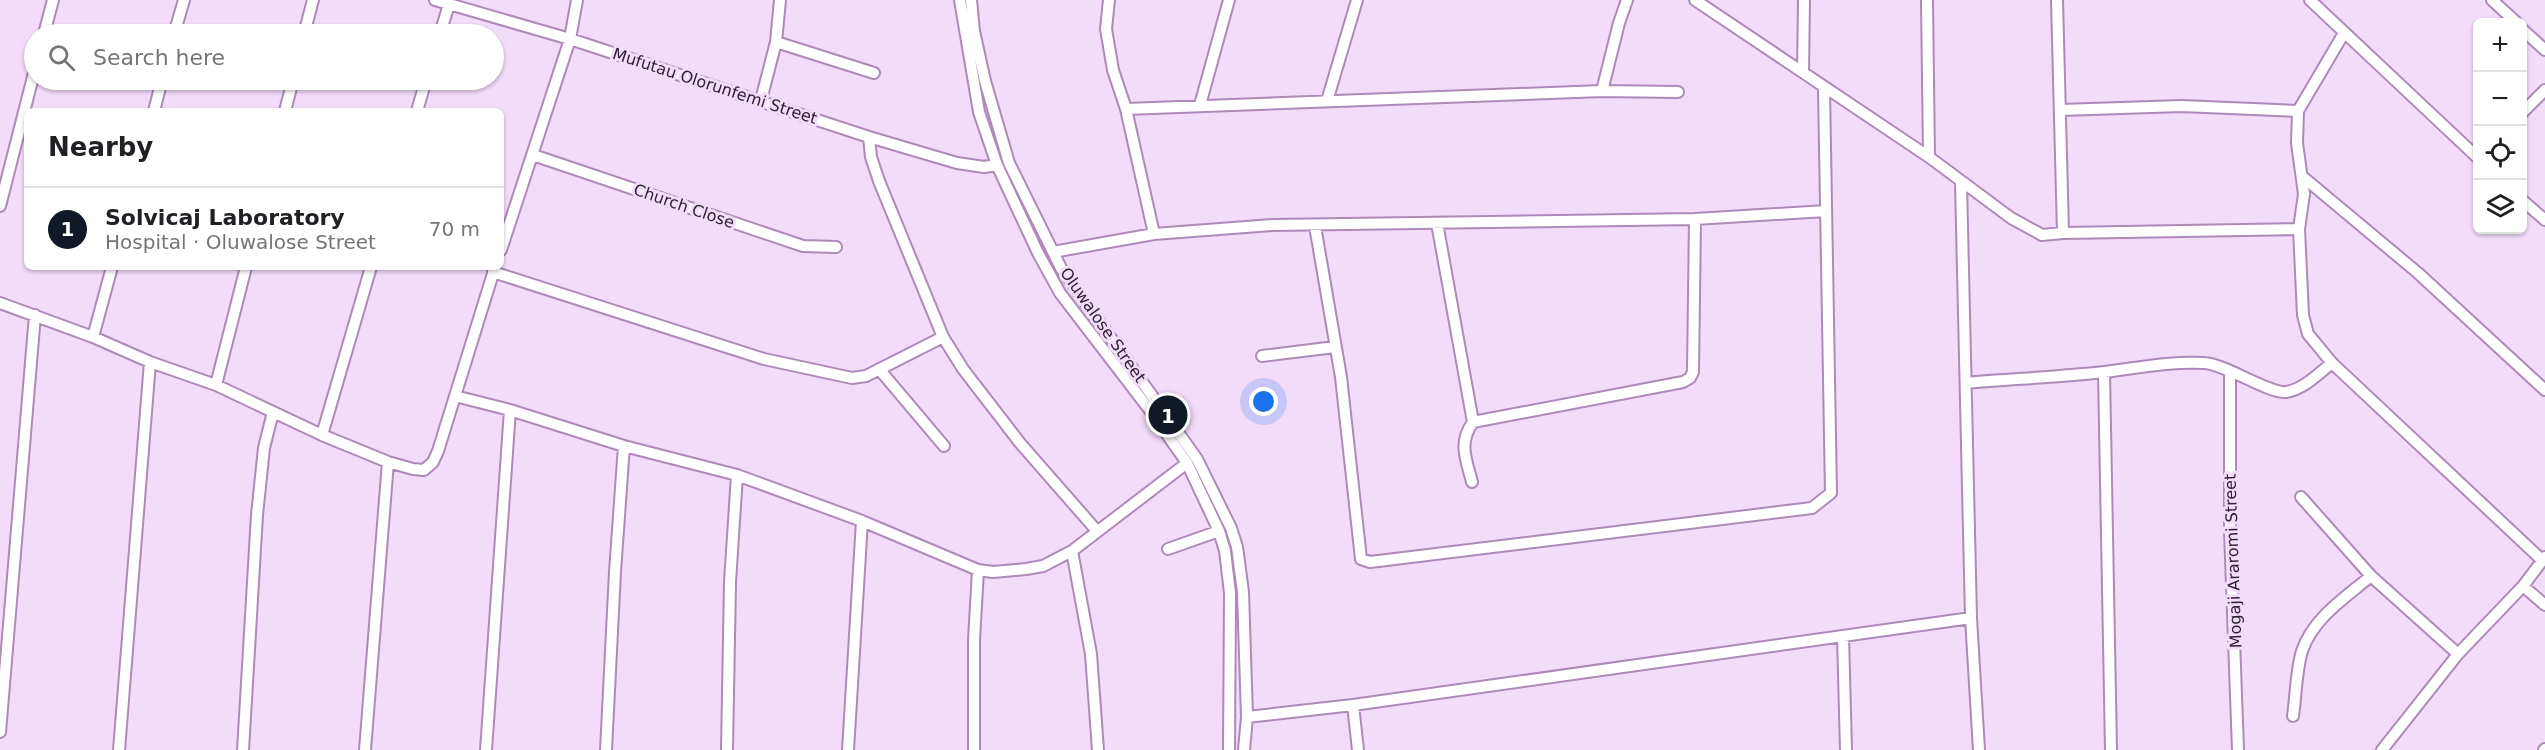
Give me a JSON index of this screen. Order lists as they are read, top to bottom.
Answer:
{
  "streets": {
    "street": [
      "Mufutau Olorunfemi Street",
      "Church Close",
      "Oluwalose Street",
      "Mogaji Araromi Street"
    ]
  },
  "crossings": [
    ["Mufutau Olorunfemi Street", "Oluwalose Street"]
  ],
  "page": {
    "map_buttons": ["+", "−"],
    "search": "Search here",
    "heading": "Nearby",
    "list": [
      {
        "mark": "1",
        "name": "Solvicaj Laboratory",
        "note": "Hospital · Oluwalose Street",
        "value": "70 m"
      }
    ],
    "pins": "1"
  }
}
